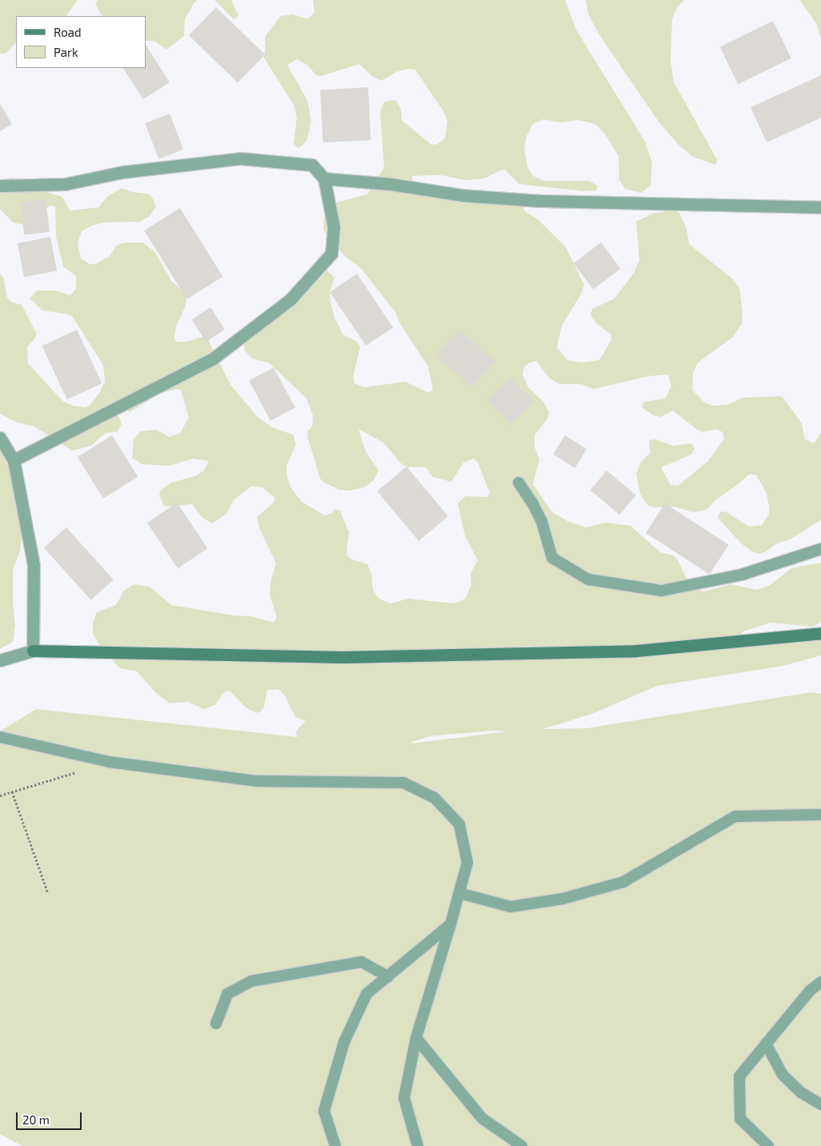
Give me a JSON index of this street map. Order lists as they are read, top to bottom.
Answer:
{
  "legend": ["Road", "Park"],
  "scale_bar": "20 m"
}
